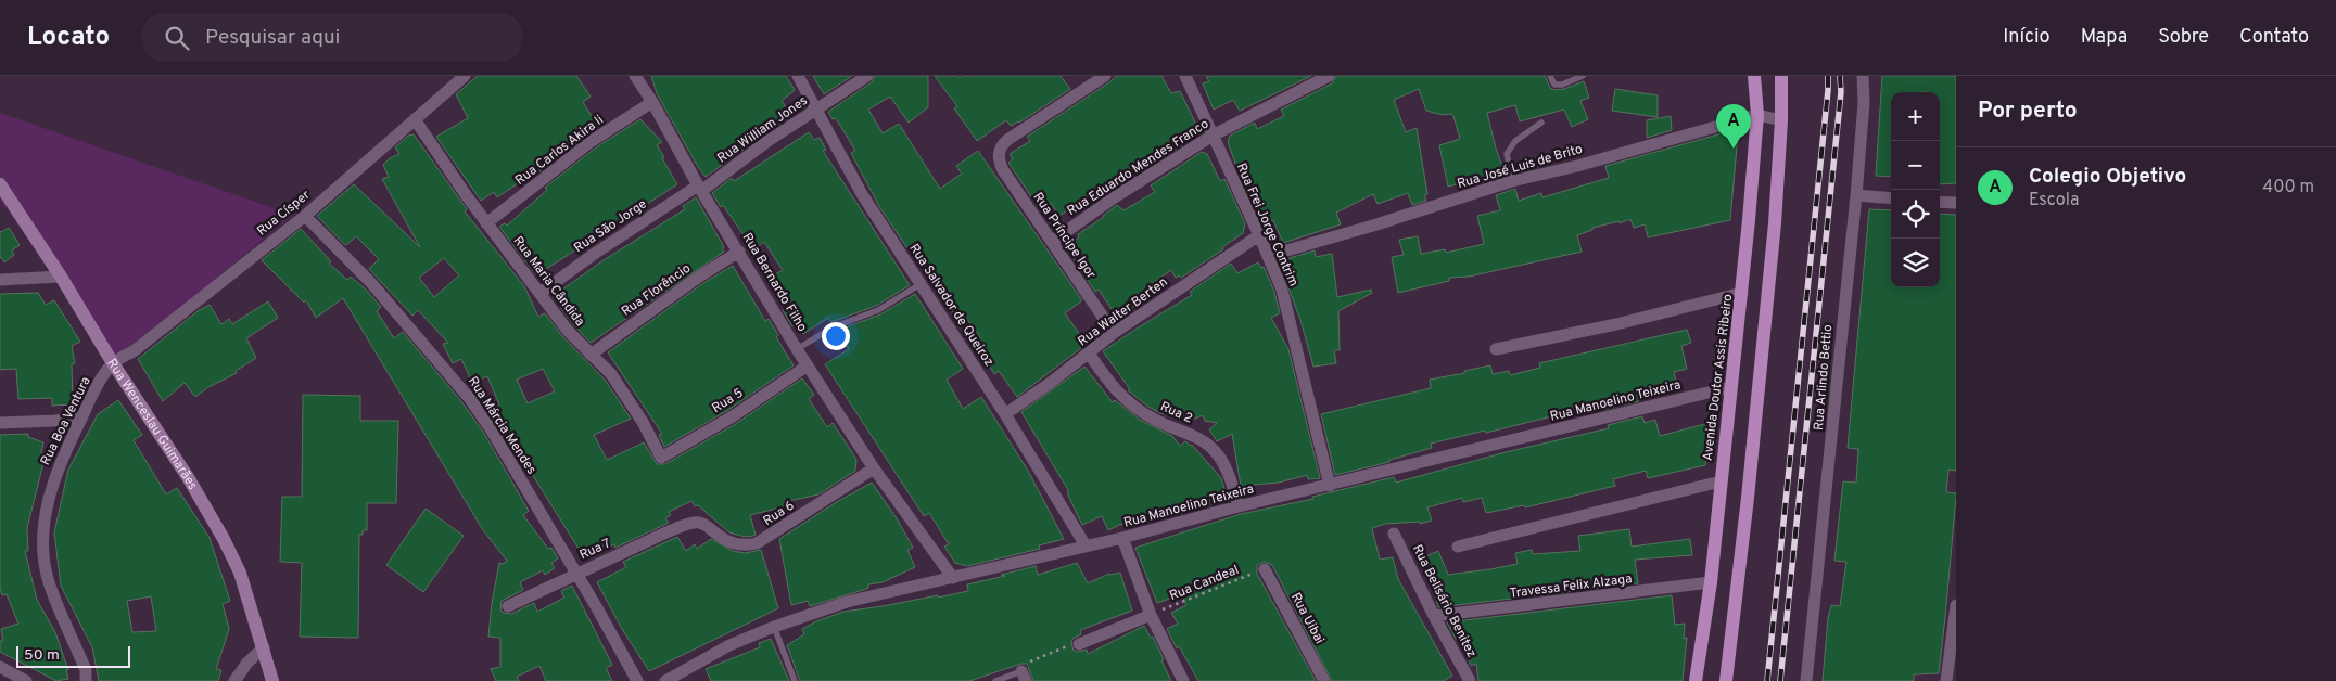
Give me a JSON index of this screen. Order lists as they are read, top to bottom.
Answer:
{
  "streets": {
    "main road": ["Avenida Doutor Assis Ribeiro"],
    "street": [
      "Rua William Jones",
      "Rua Carlos Akira Ii",
      "Rua José Luis de Brito",
      "Rua Eduardo Mendes Franco",
      "Rua Císper",
      "Rua Frei Jorge Contrim",
      "Rua São Jorge",
      "Rua Príncipe Igor",
      "Rua Maria Cândida",
      "Rua Bernardo Filho",
      "Rua Florêncio",
      "Rua Salvador de Queiroz",
      "Rua Walter Berten",
      "Rua Arlindo Bettio",
      "Rua 5",
      "Rua Manoelino Teixeira",
      "Rua 2",
      "Rua Boa Ventura",
      "Rua Wenceslau Guimarães",
      "Rua Márcia Mendes",
      "Rua 6",
      "Rua 7",
      "Travessa Felix Alzaga",
      "Rua Belisário Benitez",
      "Rua Uibai"
    ],
    "path": ["Rua Candeal"]
  },
  "crossings": [
    ["Rua William Jones", "Rua São Jorge"],
    ["Rua William Jones", "Rua Bernardo Filho"],
    ["Rua William Jones", "Rua Salvador de Queiroz"],
    ["Rua Carlos Akira Ii", "Rua Maria Cândida"],
    ["Rua Carlos Akira Ii", "Rua Bernardo Filho"],
    ["Rua José Luis de Brito", "Rua Frei Jorge Contrim"],
    ["Rua José Luis de Brito", "Avenida Doutor Assis Ribeiro"],
    ["Rua Eduardo Mendes Franco", "Rua Frei Jorge Contrim"],
    ["Rua Eduardo Mendes Franco", "Rua Príncipe Igor"],
    ["Rua Císper", "Rua Maria Cândida"],
    ["Rua Císper", "Rua Boa Ventura"],
    ["Rua Císper", "Rua Wenceslau Guimarães"],
    ["Rua Císper", "Rua Márcia Mendes"],
    ["Rua Frei Jorge Contrim", "Rua Walter Berten"],
    ["Rua Frei Jorge Contrim", "Rua Manoelino Teixeira"],
    ["Rua São Jorge", "Rua Maria Cândida"],
    ["Rua São Jorge", "Rua Bernardo Filho"],
    ["Rua Príncipe Igor", "Rua Walter Berten"],
    ["Rua Maria Cândida", "Rua Florêncio"],
    ["Rua Maria Cândida", "Rua 5"],
    ["Rua Bernardo Filho", "Rua Florêncio"],
    ["Rua Bernardo Filho", "Rua 5"],
    ["Rua Bernardo Filho", "Rua Manoelino Teixeira"],
    ["Rua Bernardo Filho", "Rua 6"],
    ["Rua Salvador de Queiroz", "Rua Walter Berten"],
    ["Rua Salvador de Queiroz", "Rua Manoelino Teixeira"],
    ["Rua Walter Berten", "Rua 2"],
    ["Avenida Doutor Assis Ribeiro", "Rua Manoelino Teixeira"],
    ["Avenida Doutor Assis Ribeiro", "Travessa Felix Alzaga"],
    ["Rua Manoelino Teixeira", "Rua 2"],
    ["Rua Boa Ventura", "Rua Wenceslau Guimarães"],
    ["Rua Márcia Mendes", "Rua 7"],
    ["Rua 6", "Rua 7"],
    ["Rua Candeal", "Rua Uibai"],
    ["Travessa Felix Alzaga", "Rua Belisário Benitez"]
  ],
  "scale_bar": "50 m",
  "page": {
    "header": "Locato",
    "search": "Pesquisar aqui",
    "nav": [
      "Início",
      "Mapa",
      "Sobre",
      "Contato"
    ],
    "heading": "Por perto",
    "map_buttons": ["+", "−"],
    "pins": "A",
    "list": [
      {
        "mark": "A",
        "name": "Colegio Objetivo",
        "note": "Escola",
        "value": "400 m"
      }
    ],
    "scale": "50 m"
  }
}
